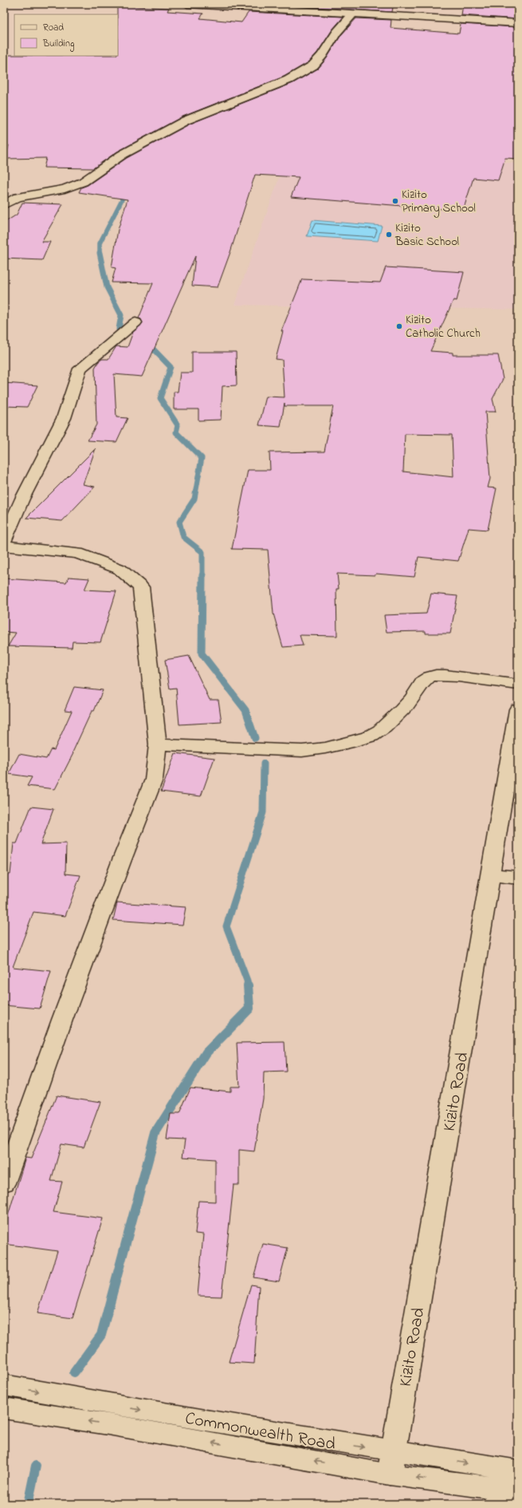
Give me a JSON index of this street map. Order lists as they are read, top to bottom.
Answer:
{
  "streets": {
    "street": ["Kizito Road", "Commonwealth Road"]
  },
  "crossings": [
    ["Kizito Road", "Commonwealth Road"]
  ],
  "places": ["Kizito Primary School", "Kizito Basic School", "Kizito Catholic Church"],
  "legend": ["Road", "Building"]
}
